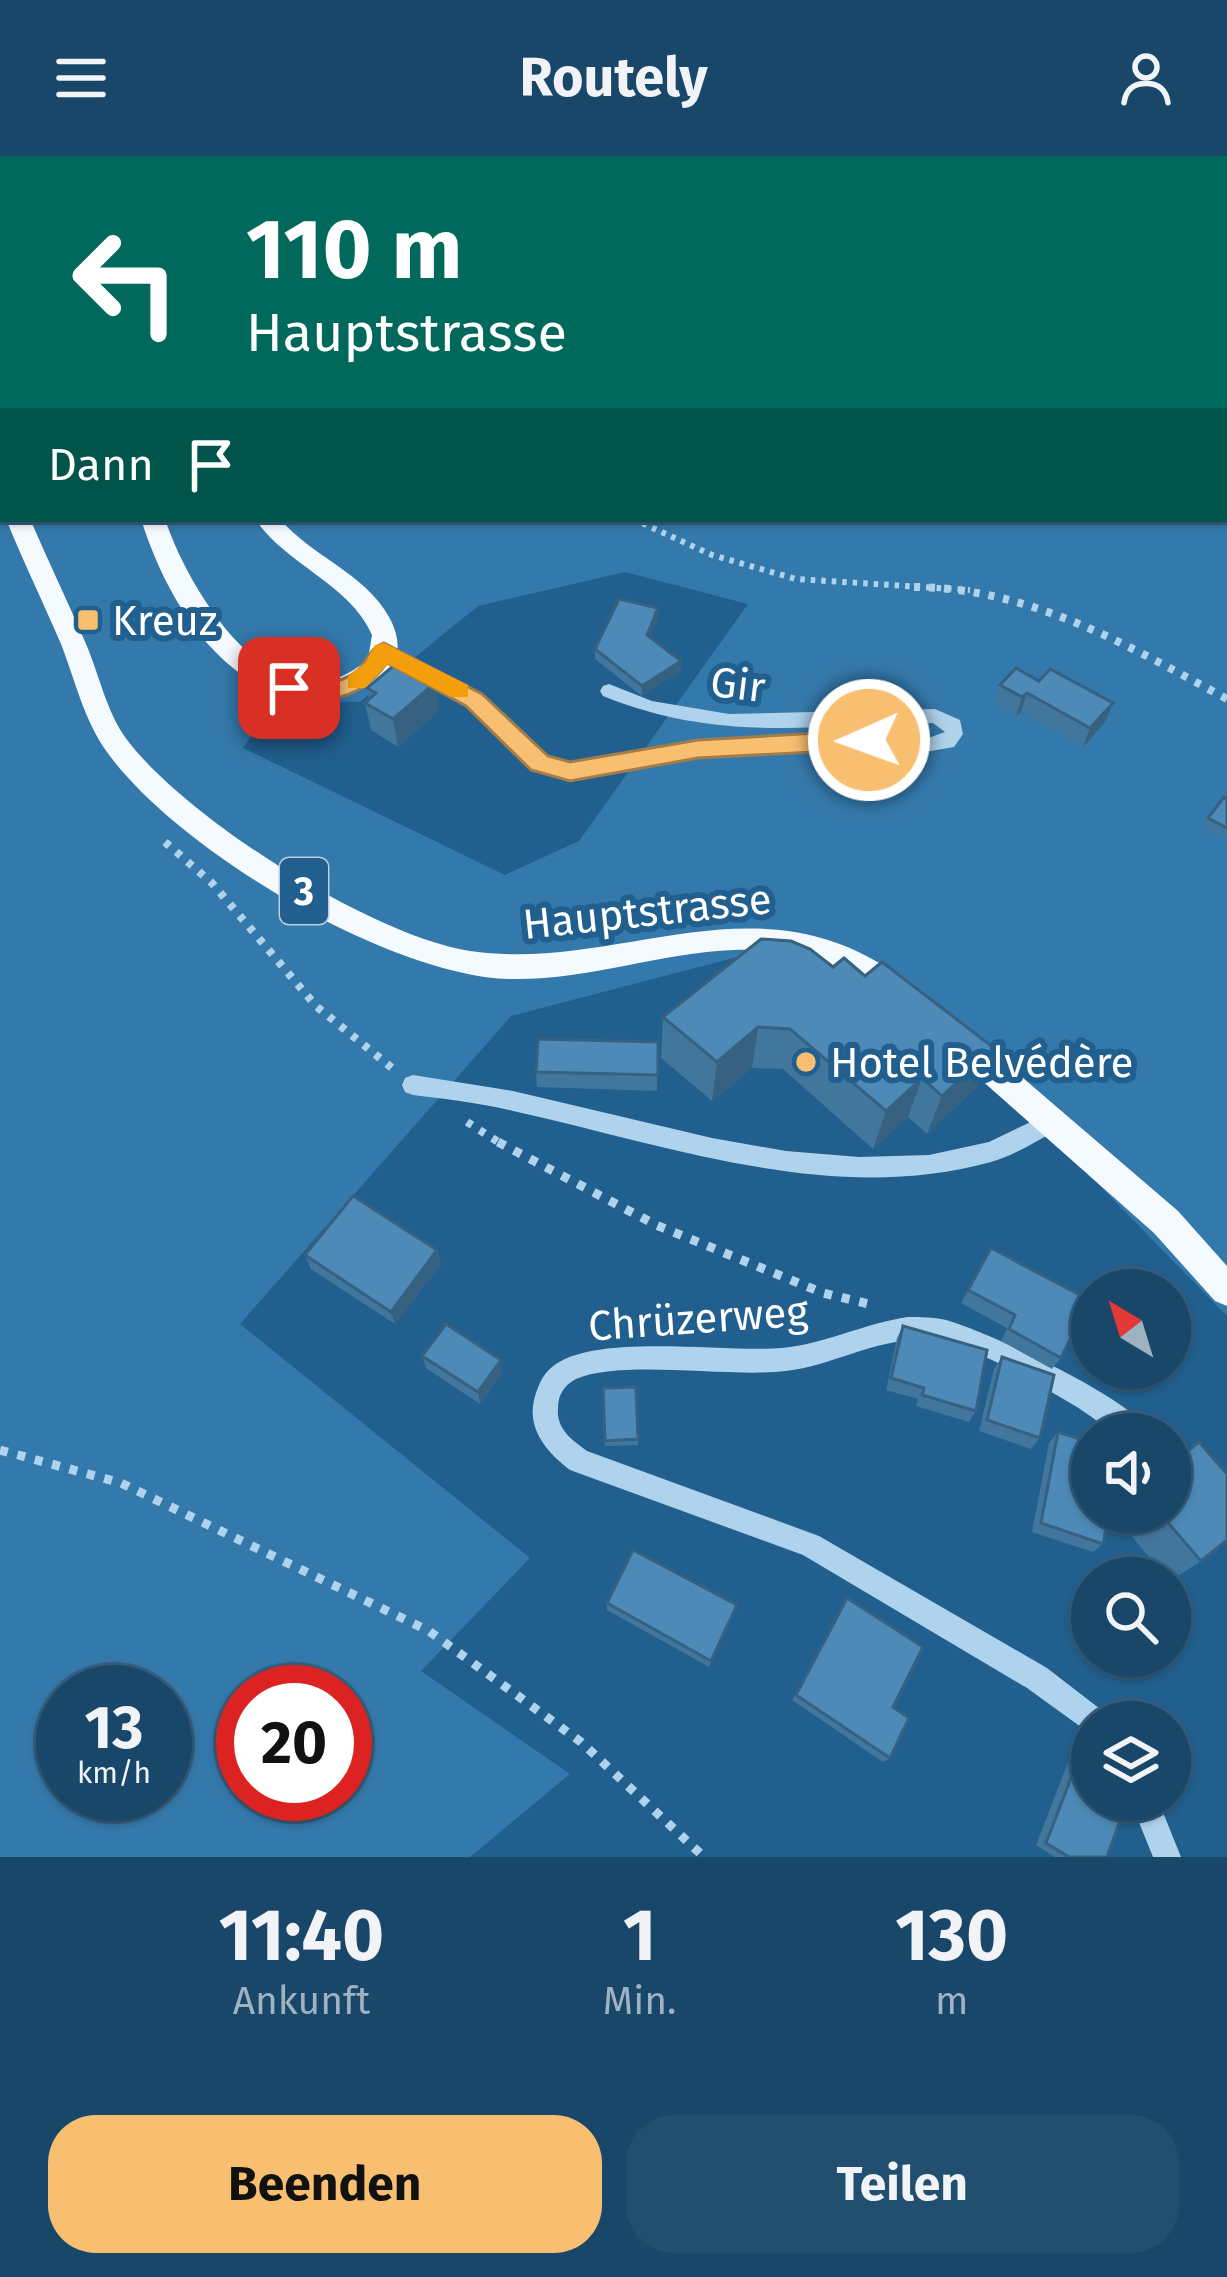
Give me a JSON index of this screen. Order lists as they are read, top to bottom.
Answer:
{
  "streets": {
    "main road": ["3", "Hauptstrasse"],
    "street": ["Gir", "Chrüzerweg"]
  },
  "places": {
    "transit": ["Kreuz"],
    "other": ["Hotel Belvédère"]
  },
  "north": "top left",
  "page": {
    "header": "Routely",
    "turn": ["110 m", "Hauptstrasse"],
    "then": "Dann",
    "speed": "13 km/h",
    "limit": "20",
    "eta": [
      "11:40",
      "Ankunft",
      "1",
      "Min.",
      "130",
      "m"
    ],
    "buttons": ["Beenden", "Teilen"]
  }
}
